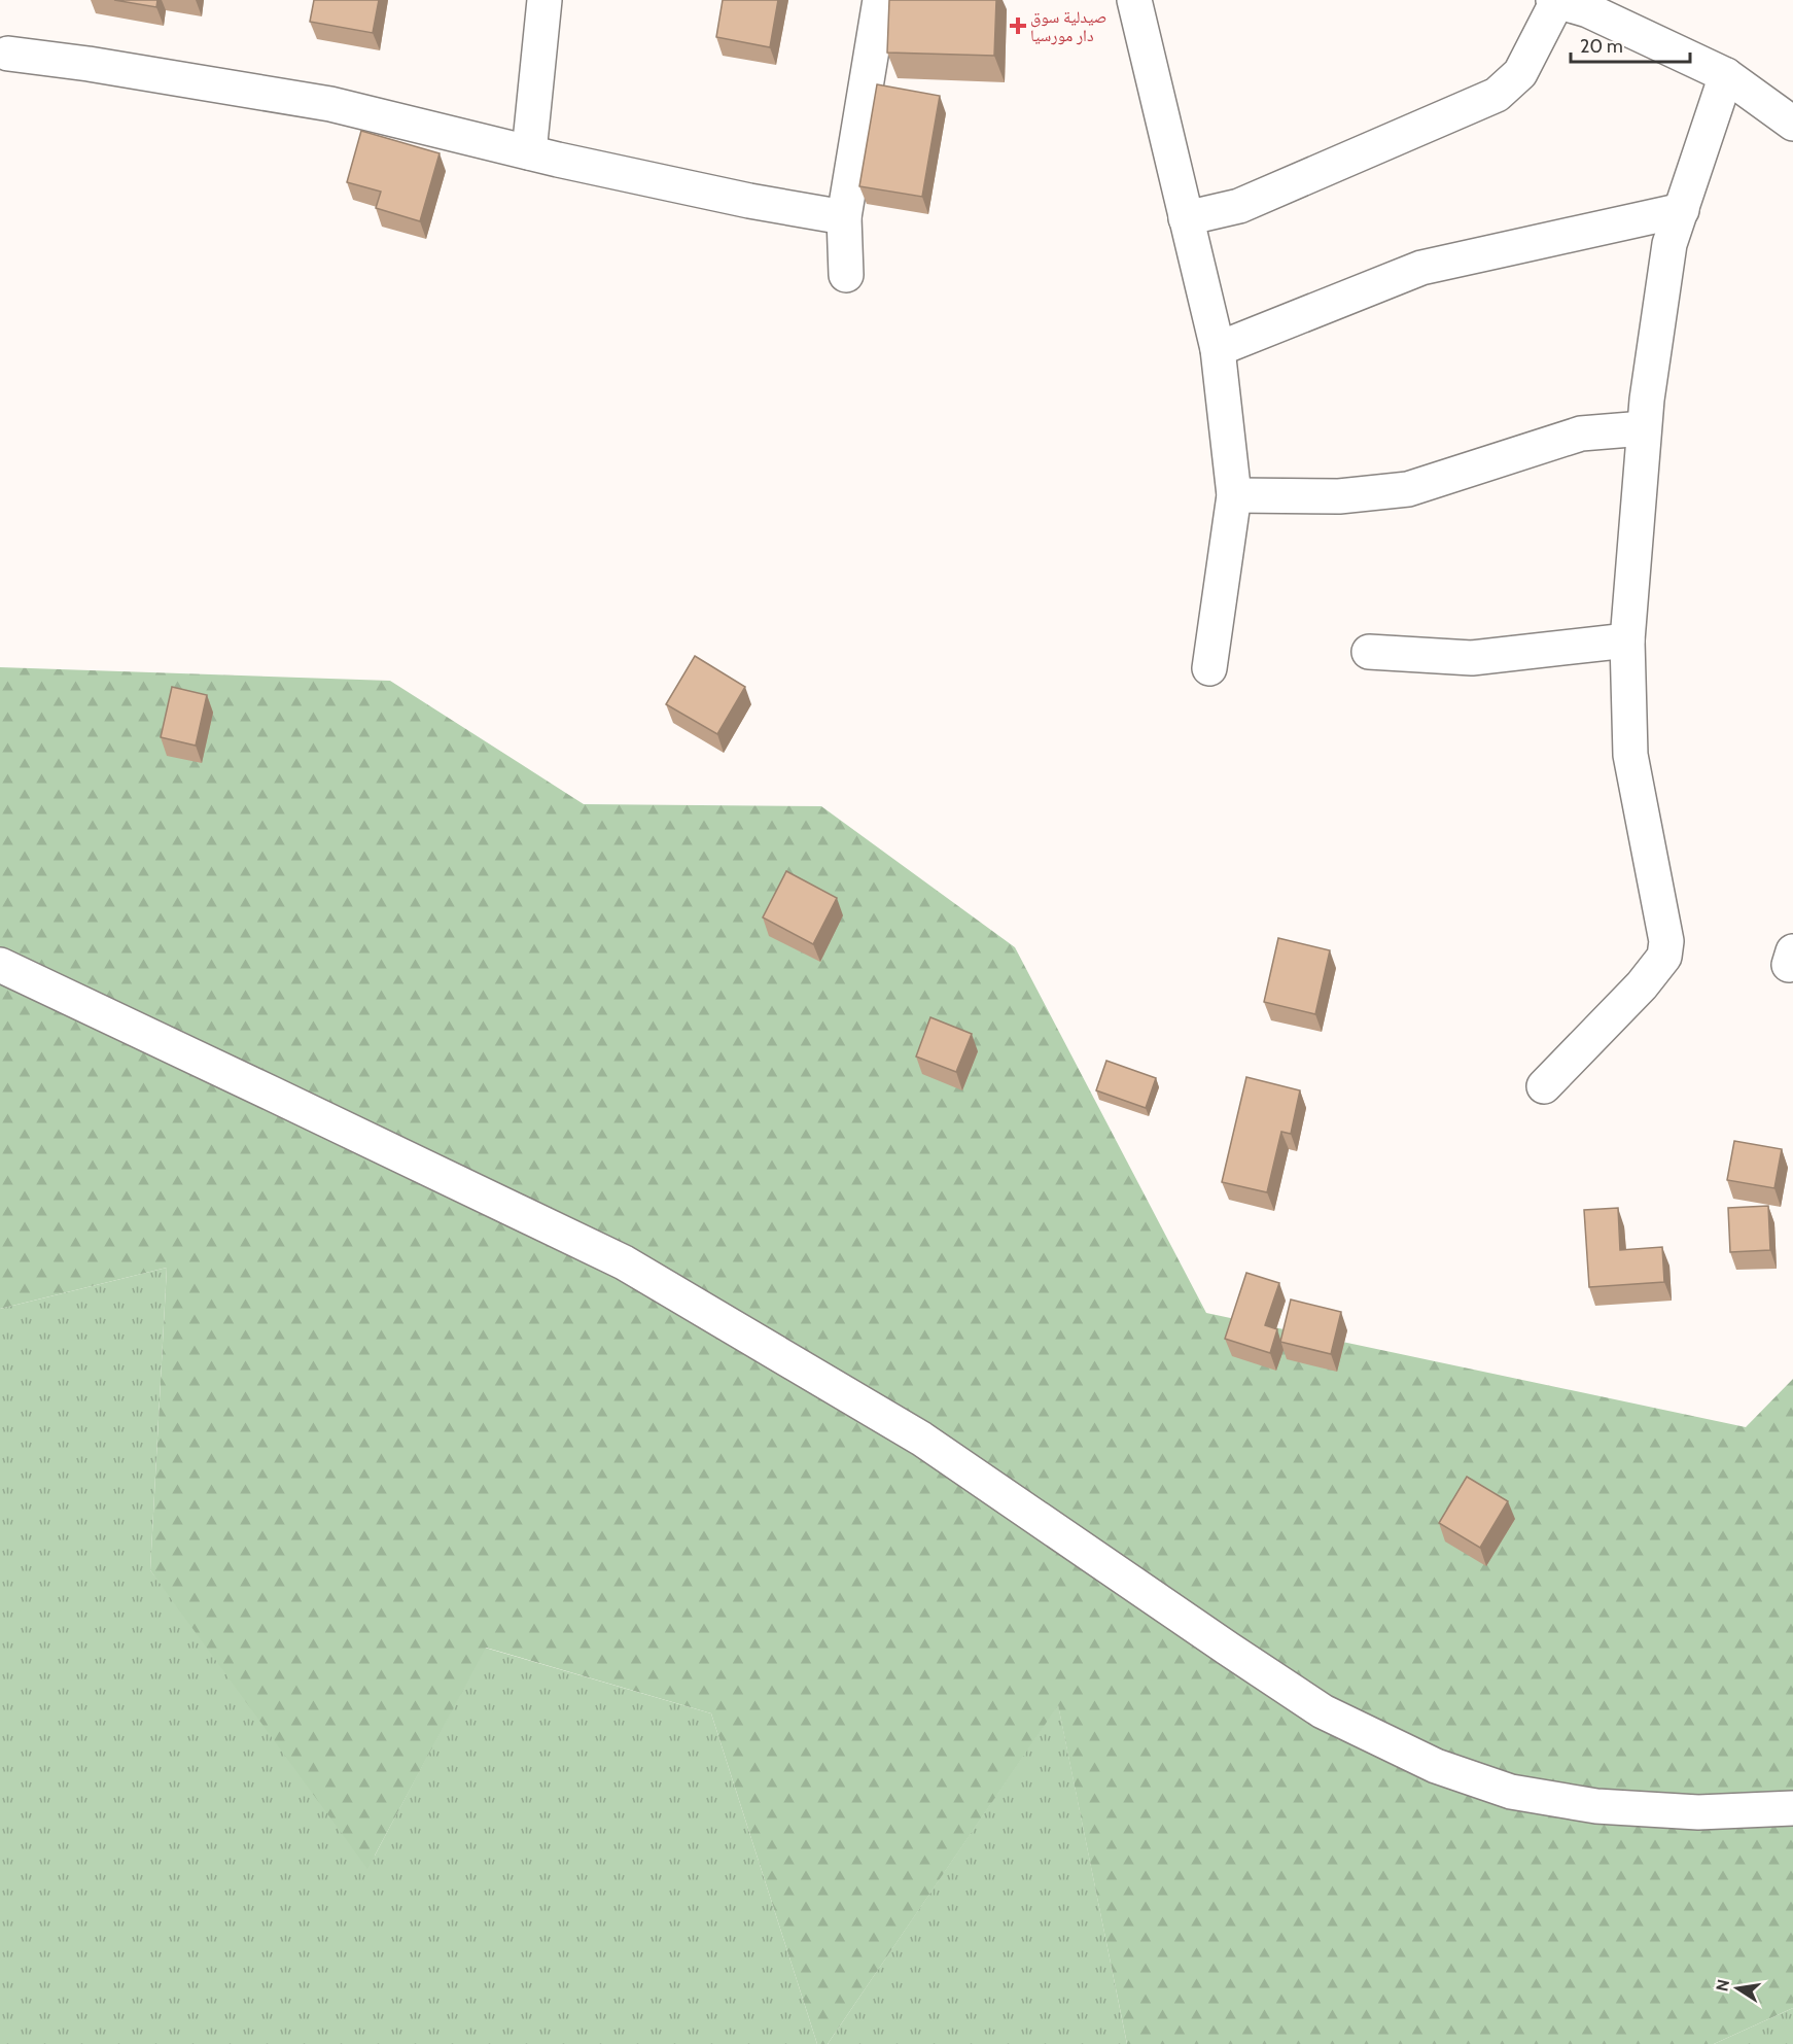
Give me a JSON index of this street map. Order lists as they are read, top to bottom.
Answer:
{
  "places": {
    "health": ["صيدلية سوق دار مورسيا"]
  },
  "scale_bar": "20 m",
  "north": "left"
}
